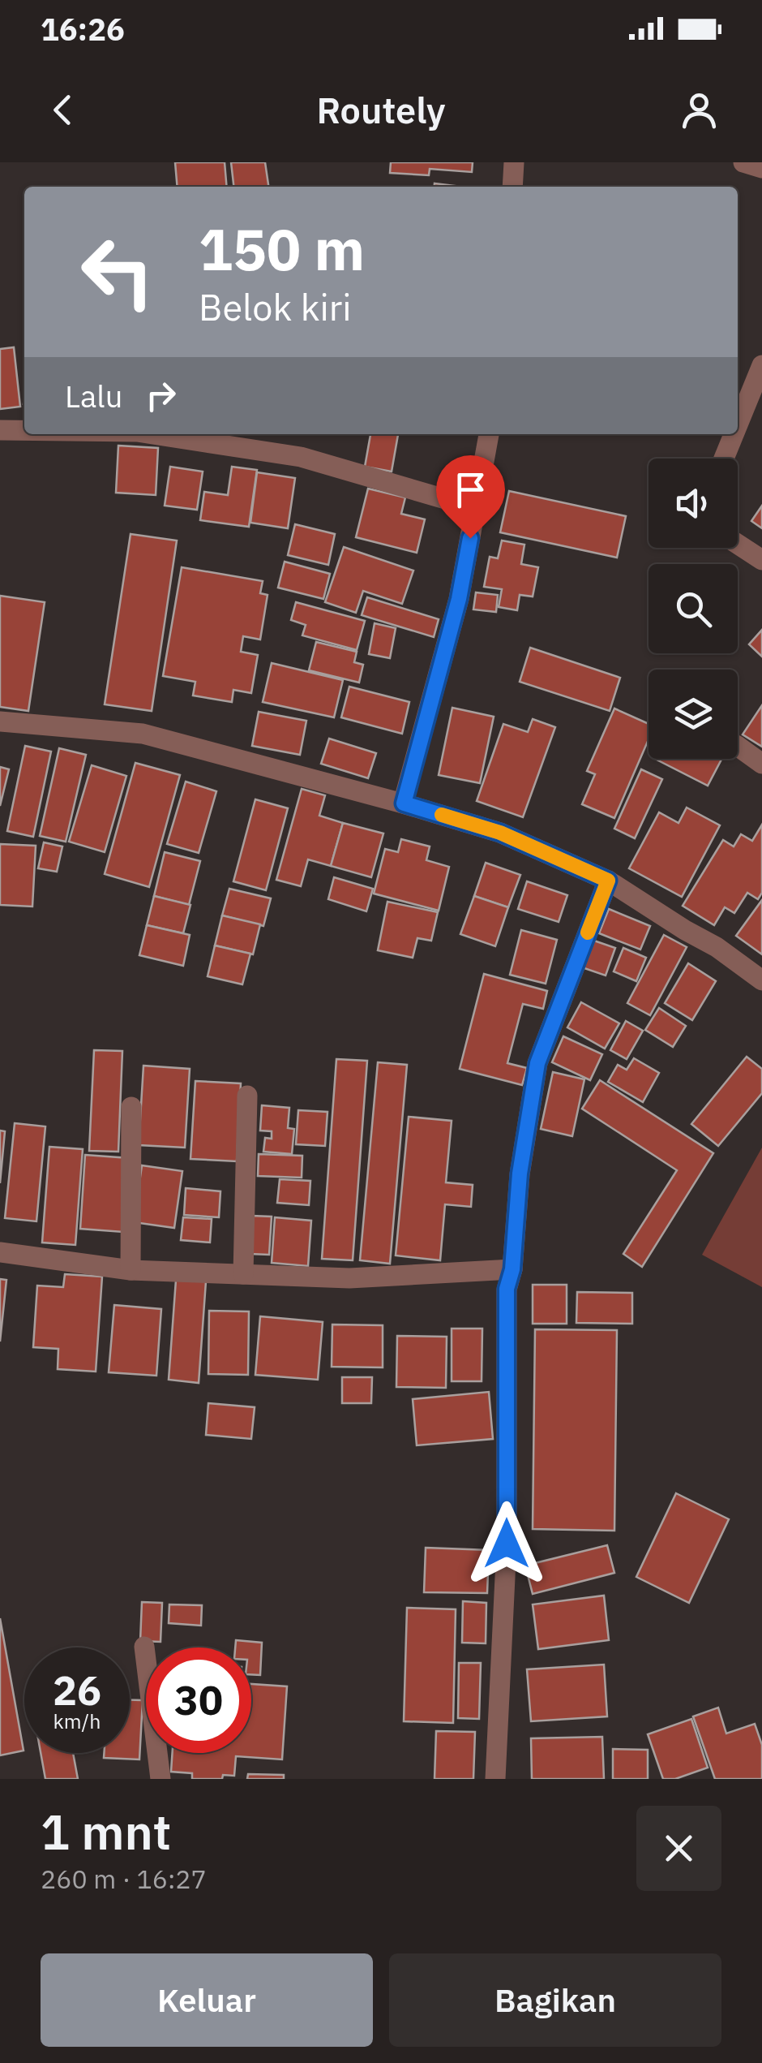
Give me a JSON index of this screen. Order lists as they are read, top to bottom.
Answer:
{
  "page": {
    "status": "16:26",
    "header": "Routely",
    "turn": ["150 m", "Belok kiri"],
    "then": "Lalu",
    "speed": "26 km/h",
    "limit": "30",
    "heading": ["1 mnt", "260 m · 16:27"],
    "buttons": ["Keluar", "Bagikan"]
  }
}
